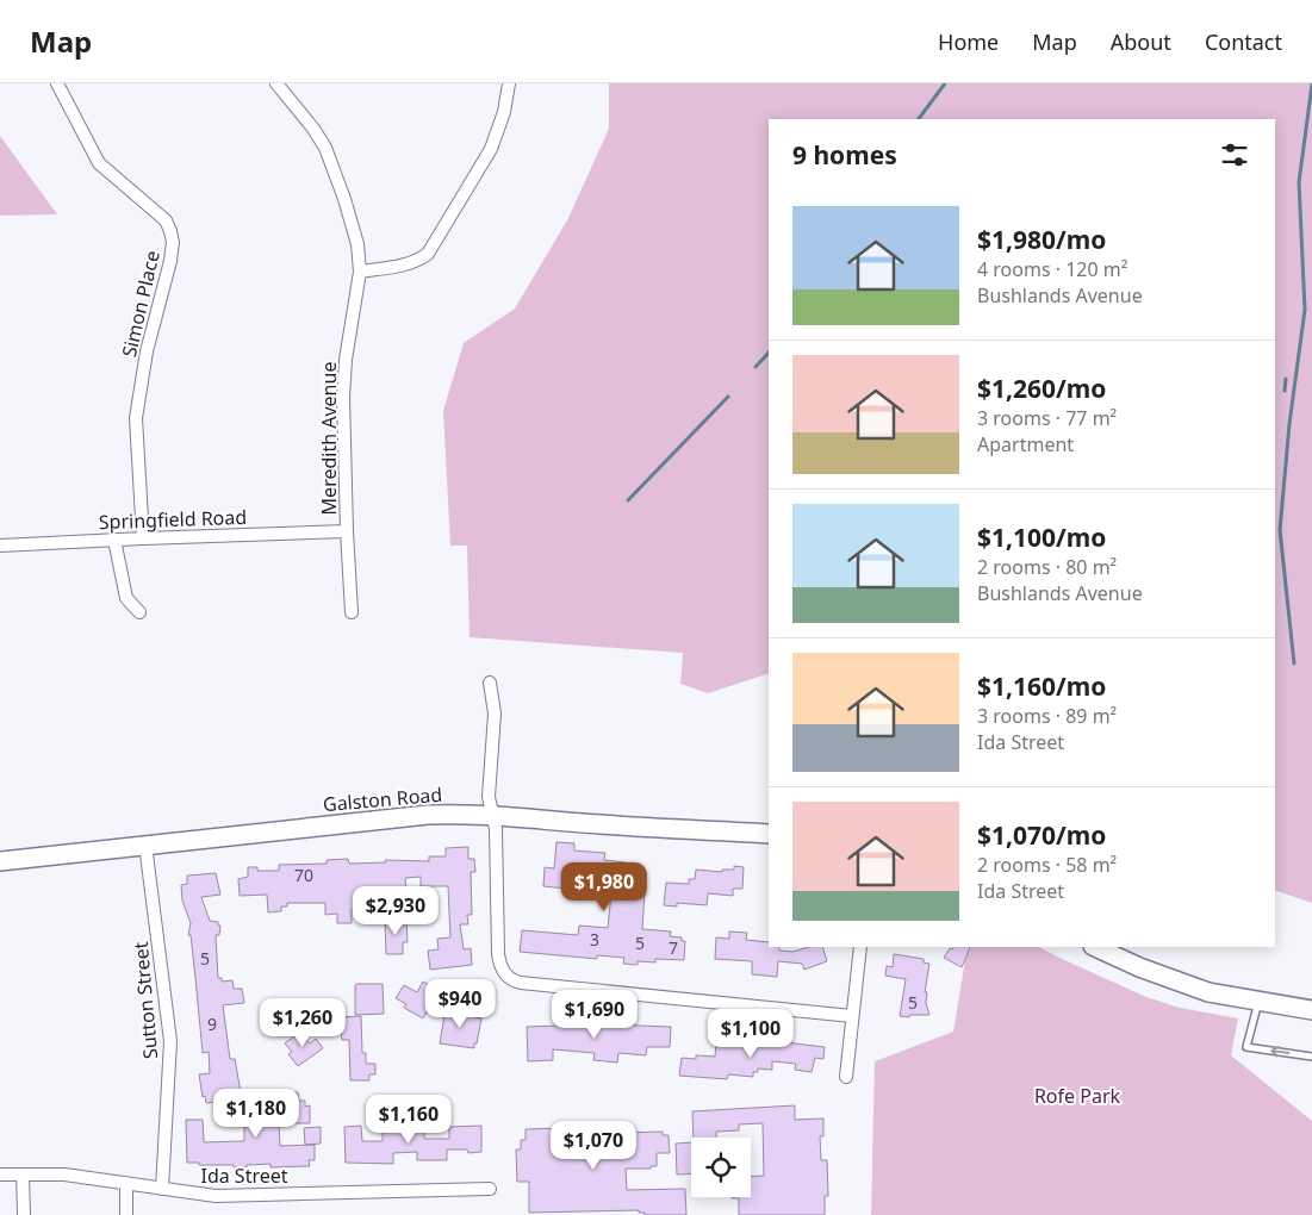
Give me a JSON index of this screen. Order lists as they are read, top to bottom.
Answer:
{
  "streets": {
    "main road": ["Galston Road"],
    "street": [
      "Simon Place",
      "Meredith Avenue",
      "Springfield Road",
      "Sutton Street",
      "Ida Street"
    ]
  },
  "crossings": [
    ["Simon Place", "Springfield Road"],
    ["Meredith Avenue", "Springfield Road"],
    ["Galston Road", "Sutton Street"],
    ["Sutton Street", "Ida Street"]
  ],
  "parks": ["Rofe Park"],
  "house_numbers": [
    "70",
    "3",
    "5",
    "7",
    "5",
    "5",
    "9"
  ],
  "page": {
    "header": "Map",
    "nav": [
      "Home",
      "Map",
      "About",
      "Contact"
    ],
    "heading": "9 homes",
    "list": [
      {
        "name": "$1,980/mo",
        "note": "4 rooms · 120 m² · Bushlands Avenue"
      },
      {
        "name": "$1,260/mo",
        "note": "3 rooms · 77 m² · Apartment"
      },
      {
        "name": "$1,100/mo",
        "note": "2 rooms · 80 m² · Bushlands Avenue"
      },
      {
        "name": "$1,160/mo",
        "note": "3 rooms · 89 m² · Ida Street"
      },
      {
        "name": "$1,070/mo",
        "note": "2 rooms · 58 m² · Ida Street"
      }
    ],
    "price": [
      "$1,980",
      "$2,930",
      "$940",
      "$1,690",
      "$1,260",
      "$1,100",
      "$1,180",
      "$1,160",
      "$1,070"
    ]
  }
}
